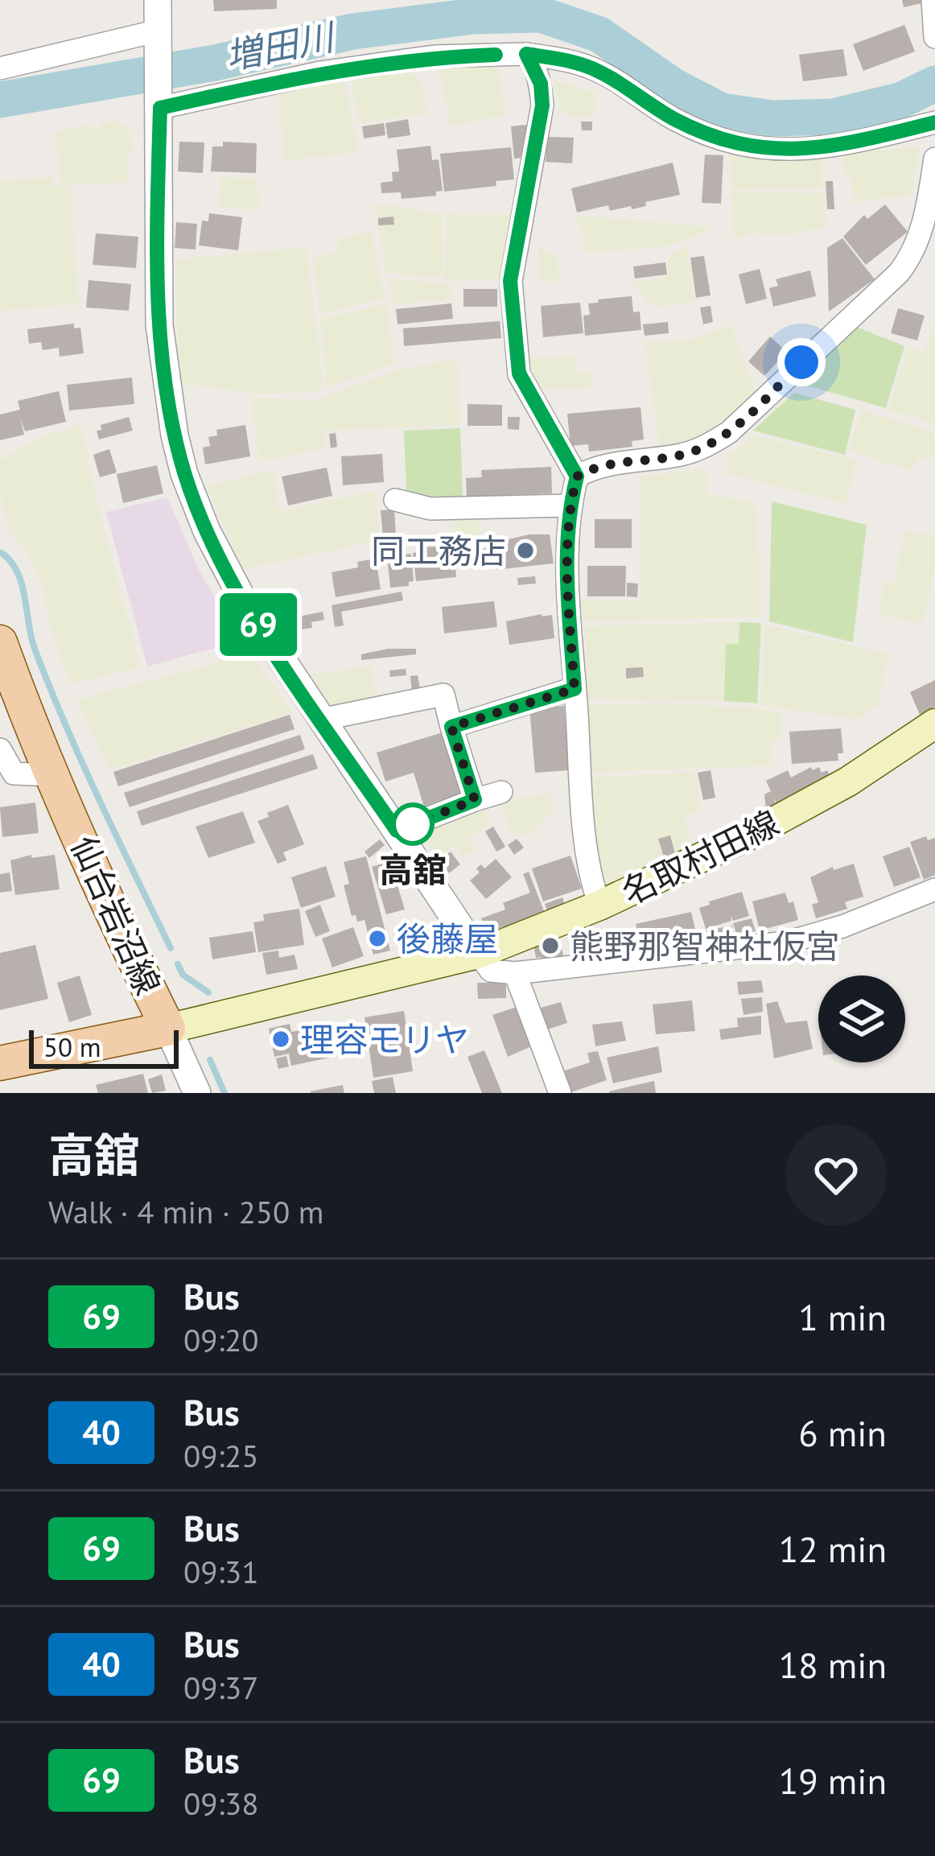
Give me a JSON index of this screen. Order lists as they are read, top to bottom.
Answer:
{
  "streets": {
    "main road": ["名取村田線", "仙台岩沼線"]
  },
  "crossings": [
    ["名取村田線", "仙台岩沼線"]
  ],
  "water": ["増田川"],
  "places": [
    "同工務店",
    "高舘",
    "後藤屋",
    "熊野那智神社仮宮",
    "理容モリヤ"
  ],
  "lines": ["bus line 69"],
  "scale_bar": "50 m",
  "page": {
    "on_map": "69",
    "scale": "50 m",
    "heading": ["高舘", "Walk · 4 min · 250 m"],
    "list": [
      {
        "mark": "69",
        "name": "Bus",
        "note": "09:20",
        "value": "1 min"
      },
      {
        "mark": "40",
        "name": "Bus",
        "note": "09:25",
        "value": "6 min"
      },
      {
        "mark": "69",
        "name": "Bus",
        "note": "09:31",
        "value": "12 min"
      },
      {
        "mark": "40",
        "name": "Bus",
        "note": "09:37",
        "value": "18 min"
      },
      {
        "mark": "69",
        "name": "Bus",
        "note": "09:38",
        "value": "19 min"
      }
    ]
  }
}
